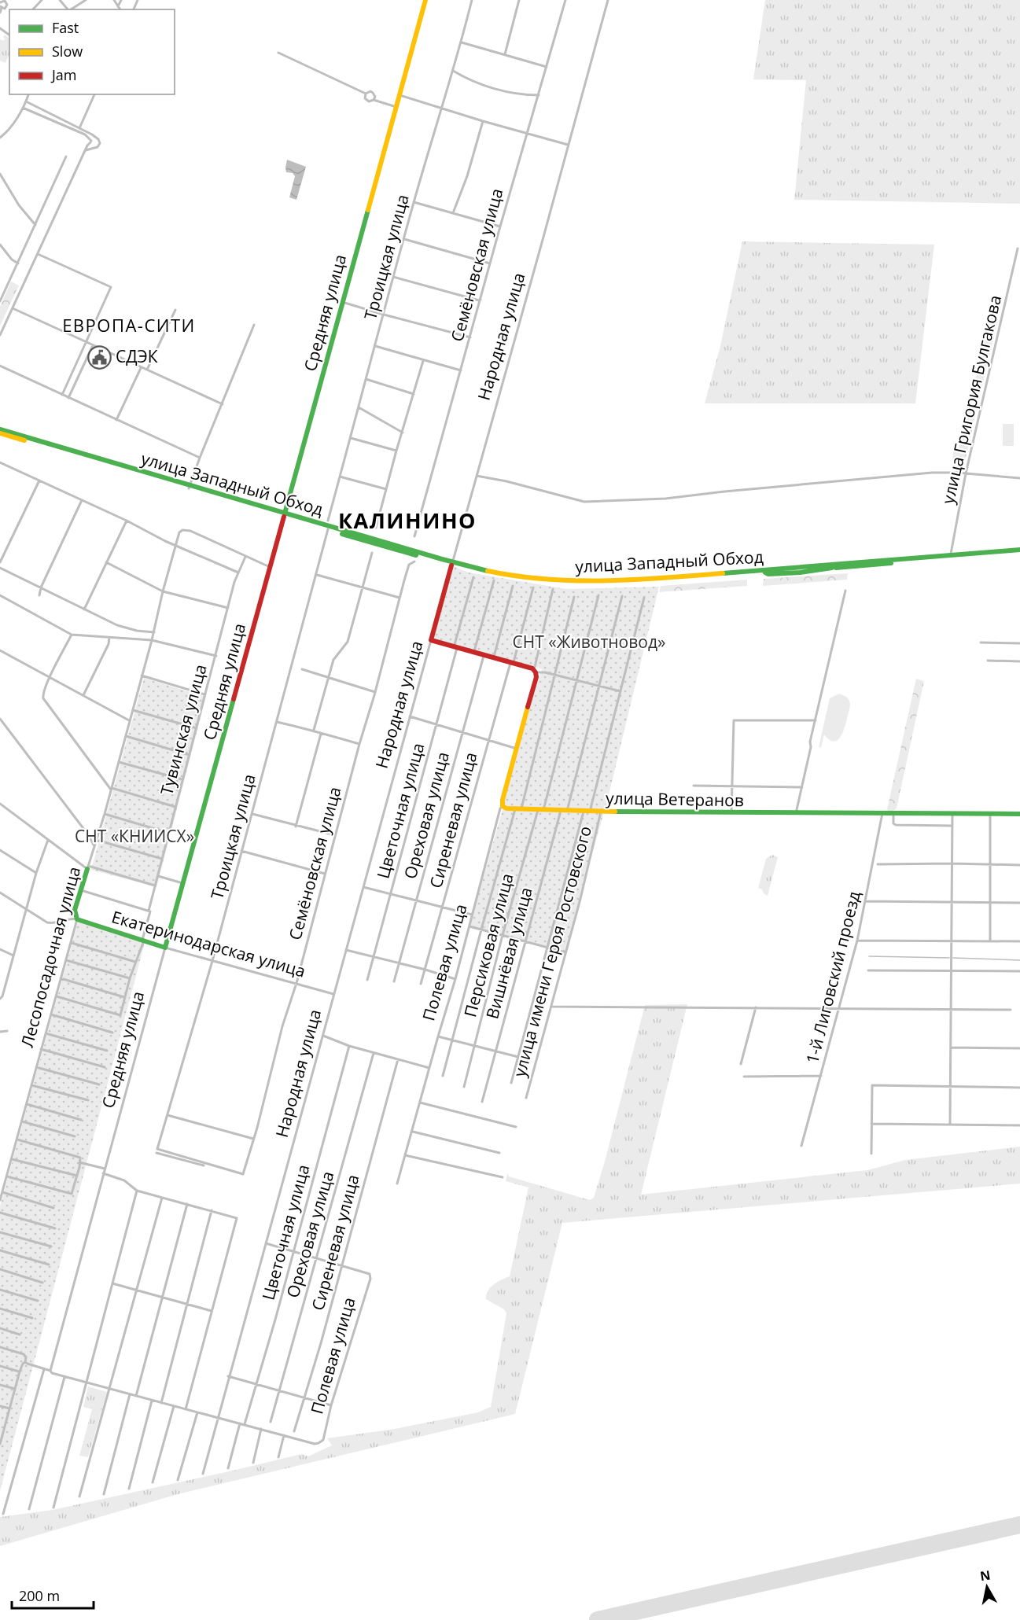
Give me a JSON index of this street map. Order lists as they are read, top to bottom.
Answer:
{
  "streets": {
    "main road": [
      "Средняя улица",
      "Народная улица",
      "улица Западный Обход",
      "улица Ветеранов",
      "Екатеринодарская улица",
      "Лесопосадочная улица",
      "Полевая улица"
    ],
    "street": [
      "Троицкая улица",
      "Семёновская улица",
      "улица Григория Булгакова",
      "Тувинская улица",
      "Цветочная улица",
      "Ореховая улица",
      "Сиреневая улица",
      "Персиковая улица",
      "улица имени Героя Ростовского",
      "Вишнёвая улица",
      "1-й Лиговский проезд"
    ]
  },
  "crossings": [
    ["Троицкая улица", "Семёновская улица"],
    ["Троицкая улица", "улица Западный Обход"],
    ["Троицкая улица", "Екатеринодарская улица"],
    ["Семёновская улица", "Екатеринодарская улица"],
    ["Средняя улица", "улица Западный Обход"],
    ["Средняя улица", "Екатеринодарская улица"],
    ["Народная улица", "улица Западный Обход"],
    ["Народная улица", "Екатеринодарская улица"],
    ["улица Григория Булгакова", "улица Западный Обход"],
    ["Тувинская улица", "Екатеринодарская улица"],
    ["Тувинская улица", "Лесопосадочная улица"],
    ["улица Ветеранов", "улица имени Героя Ростовского"],
    ["улица Ветеранов", "1-й Лиговский проезд"],
    ["Сиреневая улица", "Полевая улица"],
    ["Екатеринодарская улица", "Лесопосадочная улица"]
  ],
  "districts": ["ЕВРОПА-СИТИ", "КАЛИНИНО"],
  "parks": ["СНТ «Животновод»", "СНТ «КНИИСХ»"],
  "places": {
    "public building": ["СДЭК"]
  },
  "legend": ["Fast", "Slow", "Jam"],
  "scale_bar": "200 m",
  "north": "top"
}
